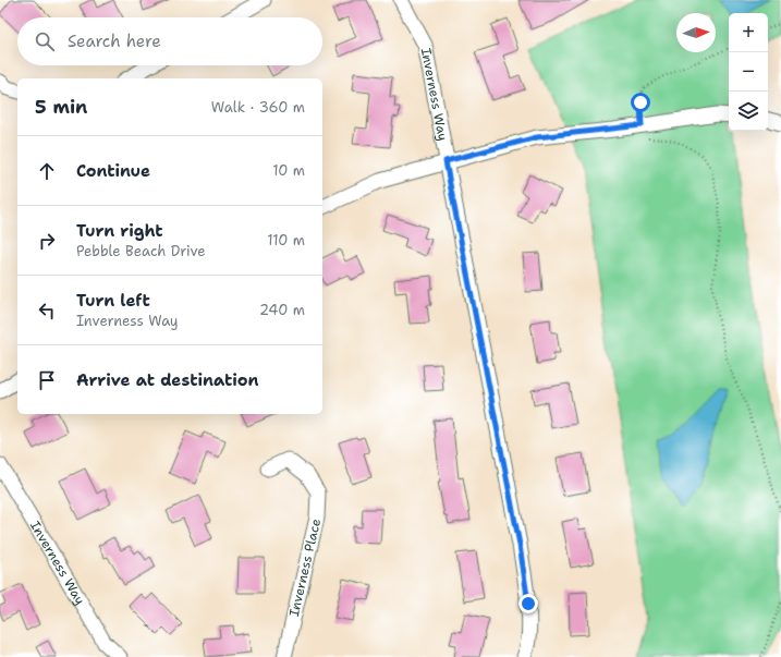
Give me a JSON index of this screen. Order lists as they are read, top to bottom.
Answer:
{
  "streets": {
    "street": ["Inverness Way", "Inverness Place"]
  },
  "north": "right",
  "page": {
    "map_buttons": ["+", "−"],
    "search": "Search here",
    "heading": ["5 min", "Walk · 360 m"],
    "list": [
      ["Continue", "10 m"],
      ["Turn right", "Pebble Beach Drive", "110 m"],
      ["Turn left", "Inverness Way", "240 m"],
      "Arrive at destination"
    ]
  }
}
